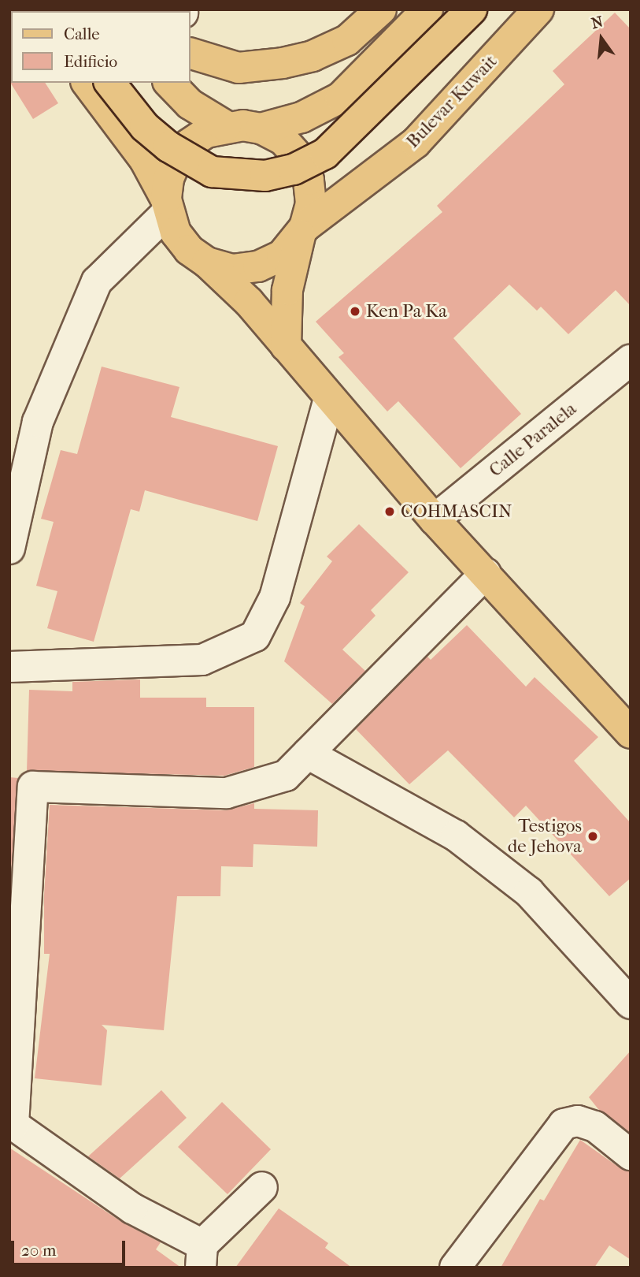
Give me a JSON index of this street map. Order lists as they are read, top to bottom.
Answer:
{
  "streets": {
    "main road": ["Bulevar Kuwait"],
    "street": ["Calle Paralela"]
  },
  "places": ["Ken Pa Ka", "COHMASCIN", "Testigos de Jehova"],
  "legend": ["Calle", "Edificio"],
  "scale_bar": "20 m",
  "north": "top"
}
